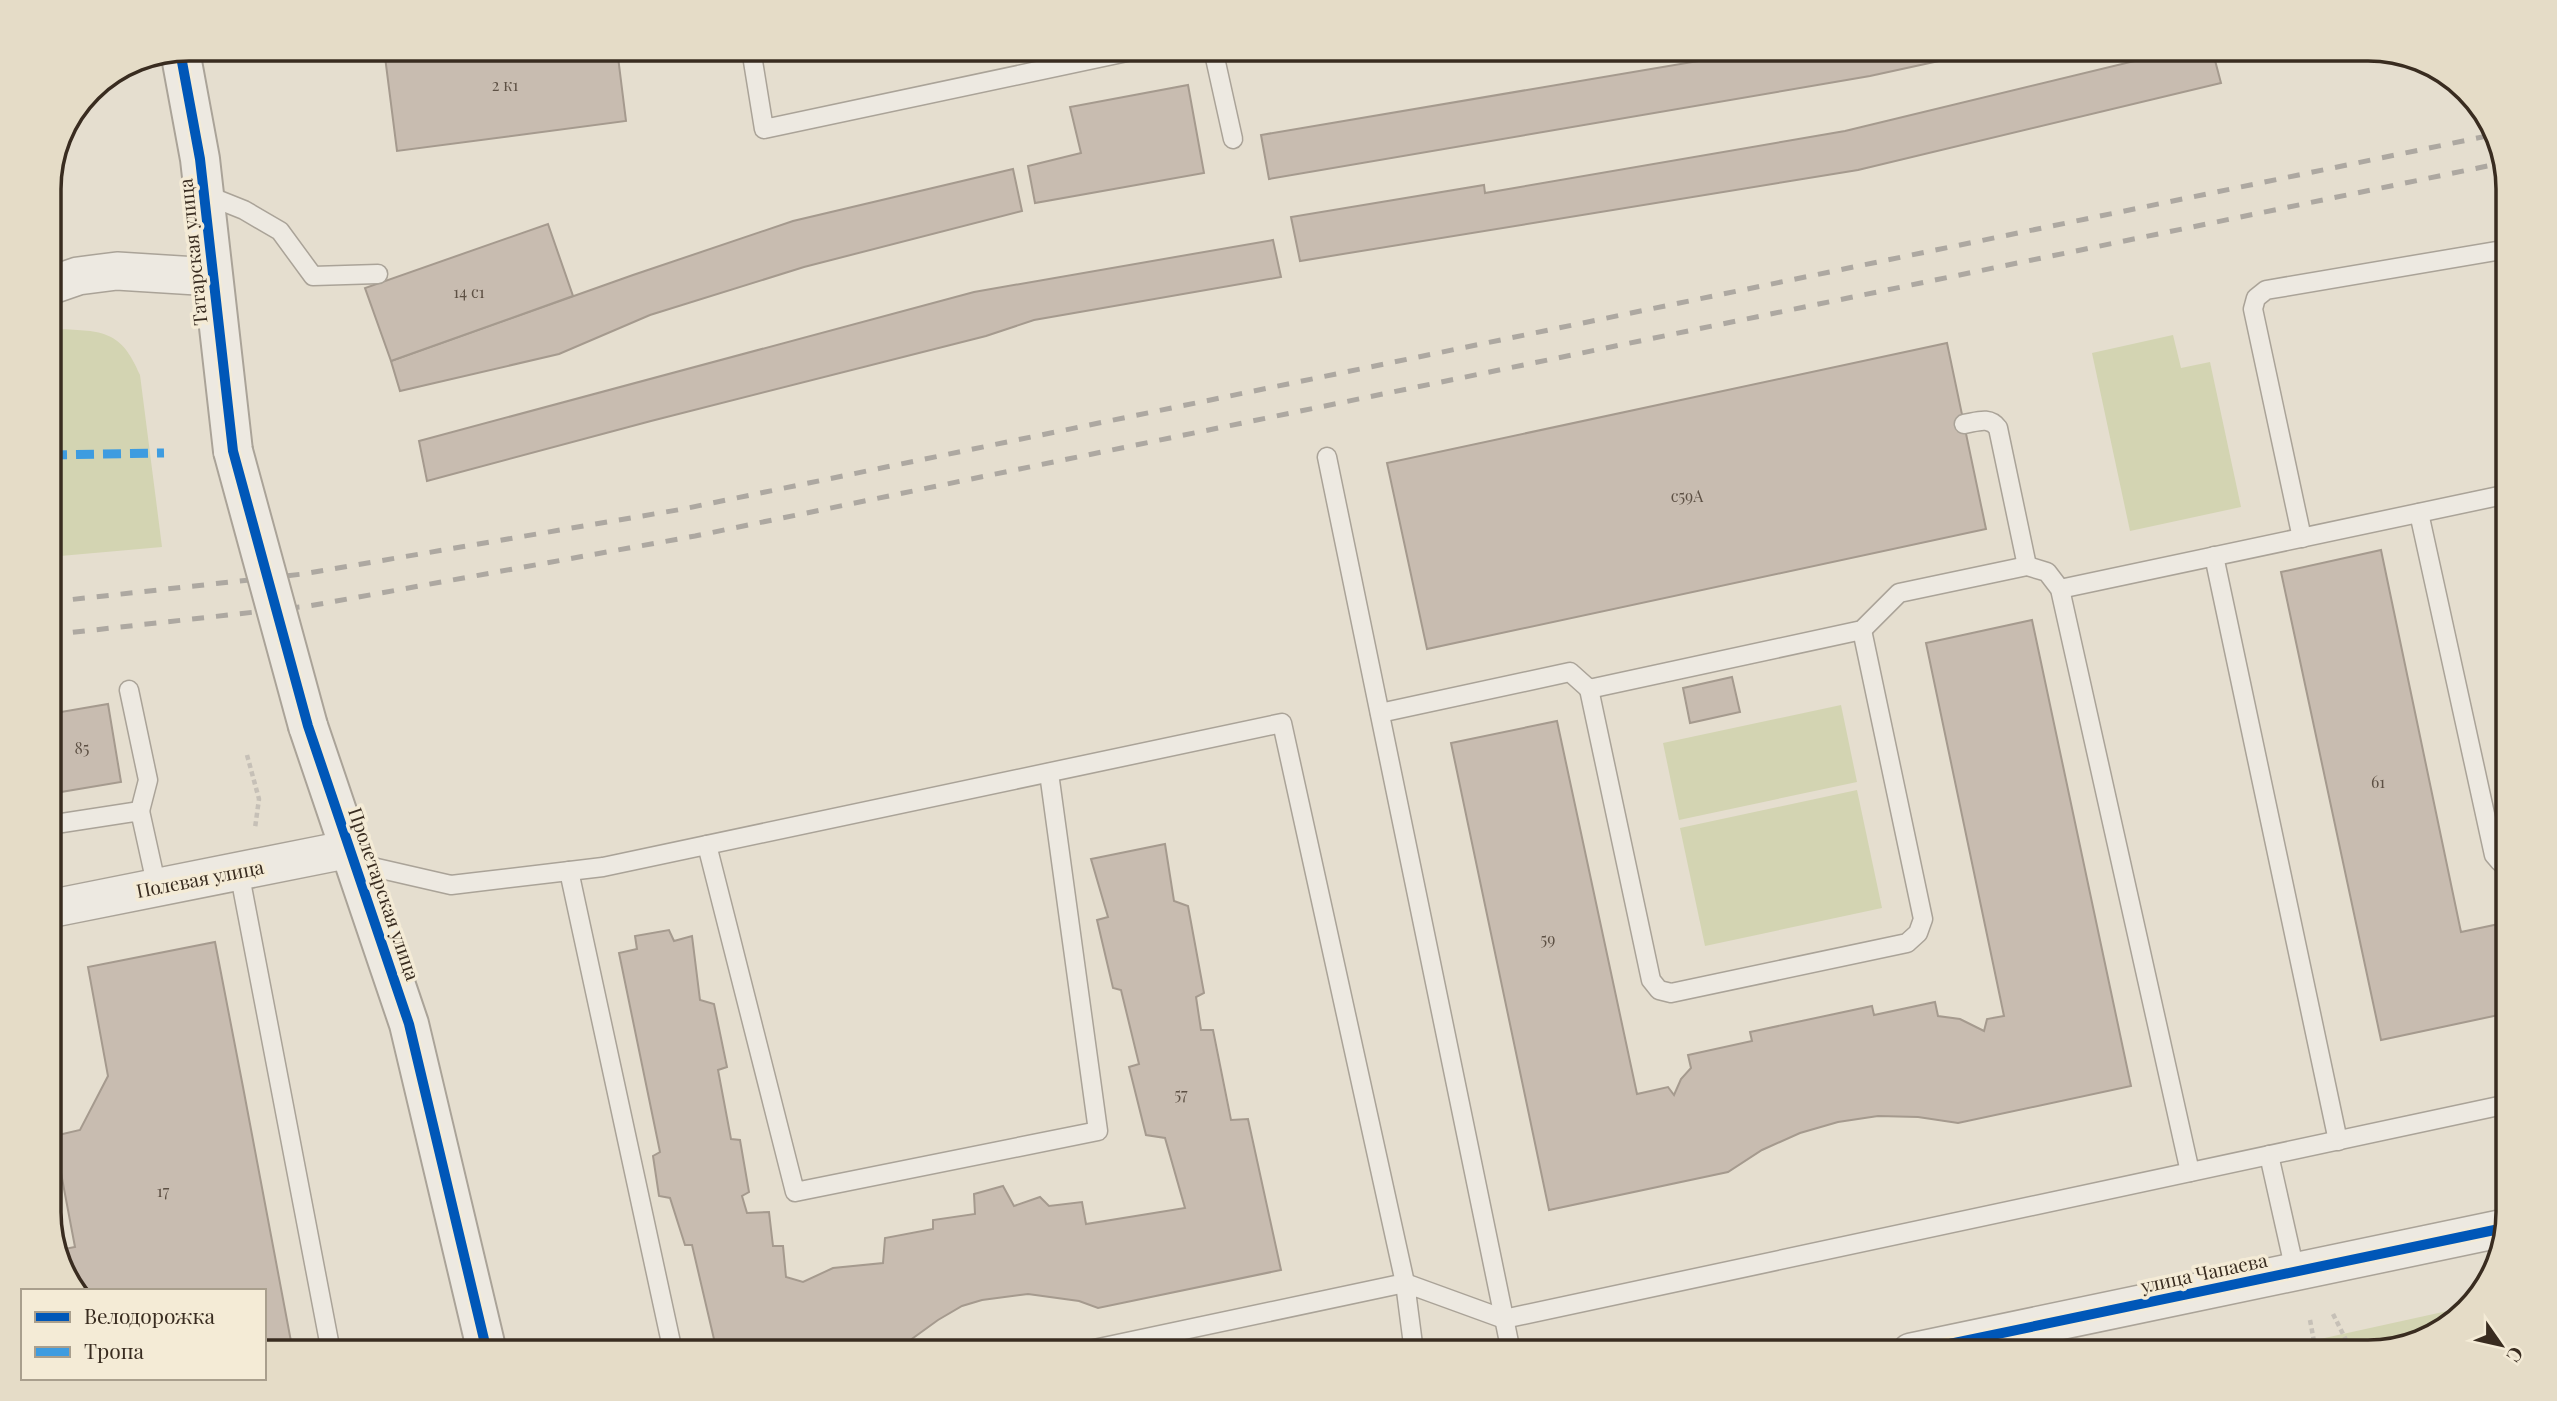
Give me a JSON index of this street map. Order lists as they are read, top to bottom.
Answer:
{
  "streets": {
    "street": [
      "Татарская улица",
      "Полевая улица",
      "Пролетарская улица",
      "улица Чапаева"
    ]
  },
  "crossings": [
    ["Татарская улица", "Пролетарская улица"],
    ["Полевая улица", "Пролетарская улица"]
  ],
  "house_numbers": [
    "2 к1",
    "14 с1",
    "с59А",
    "85",
    "61",
    "59",
    "57",
    "17"
  ],
  "legend": ["Велодорожка", "Тропа"],
  "north": "bottom right"
}
